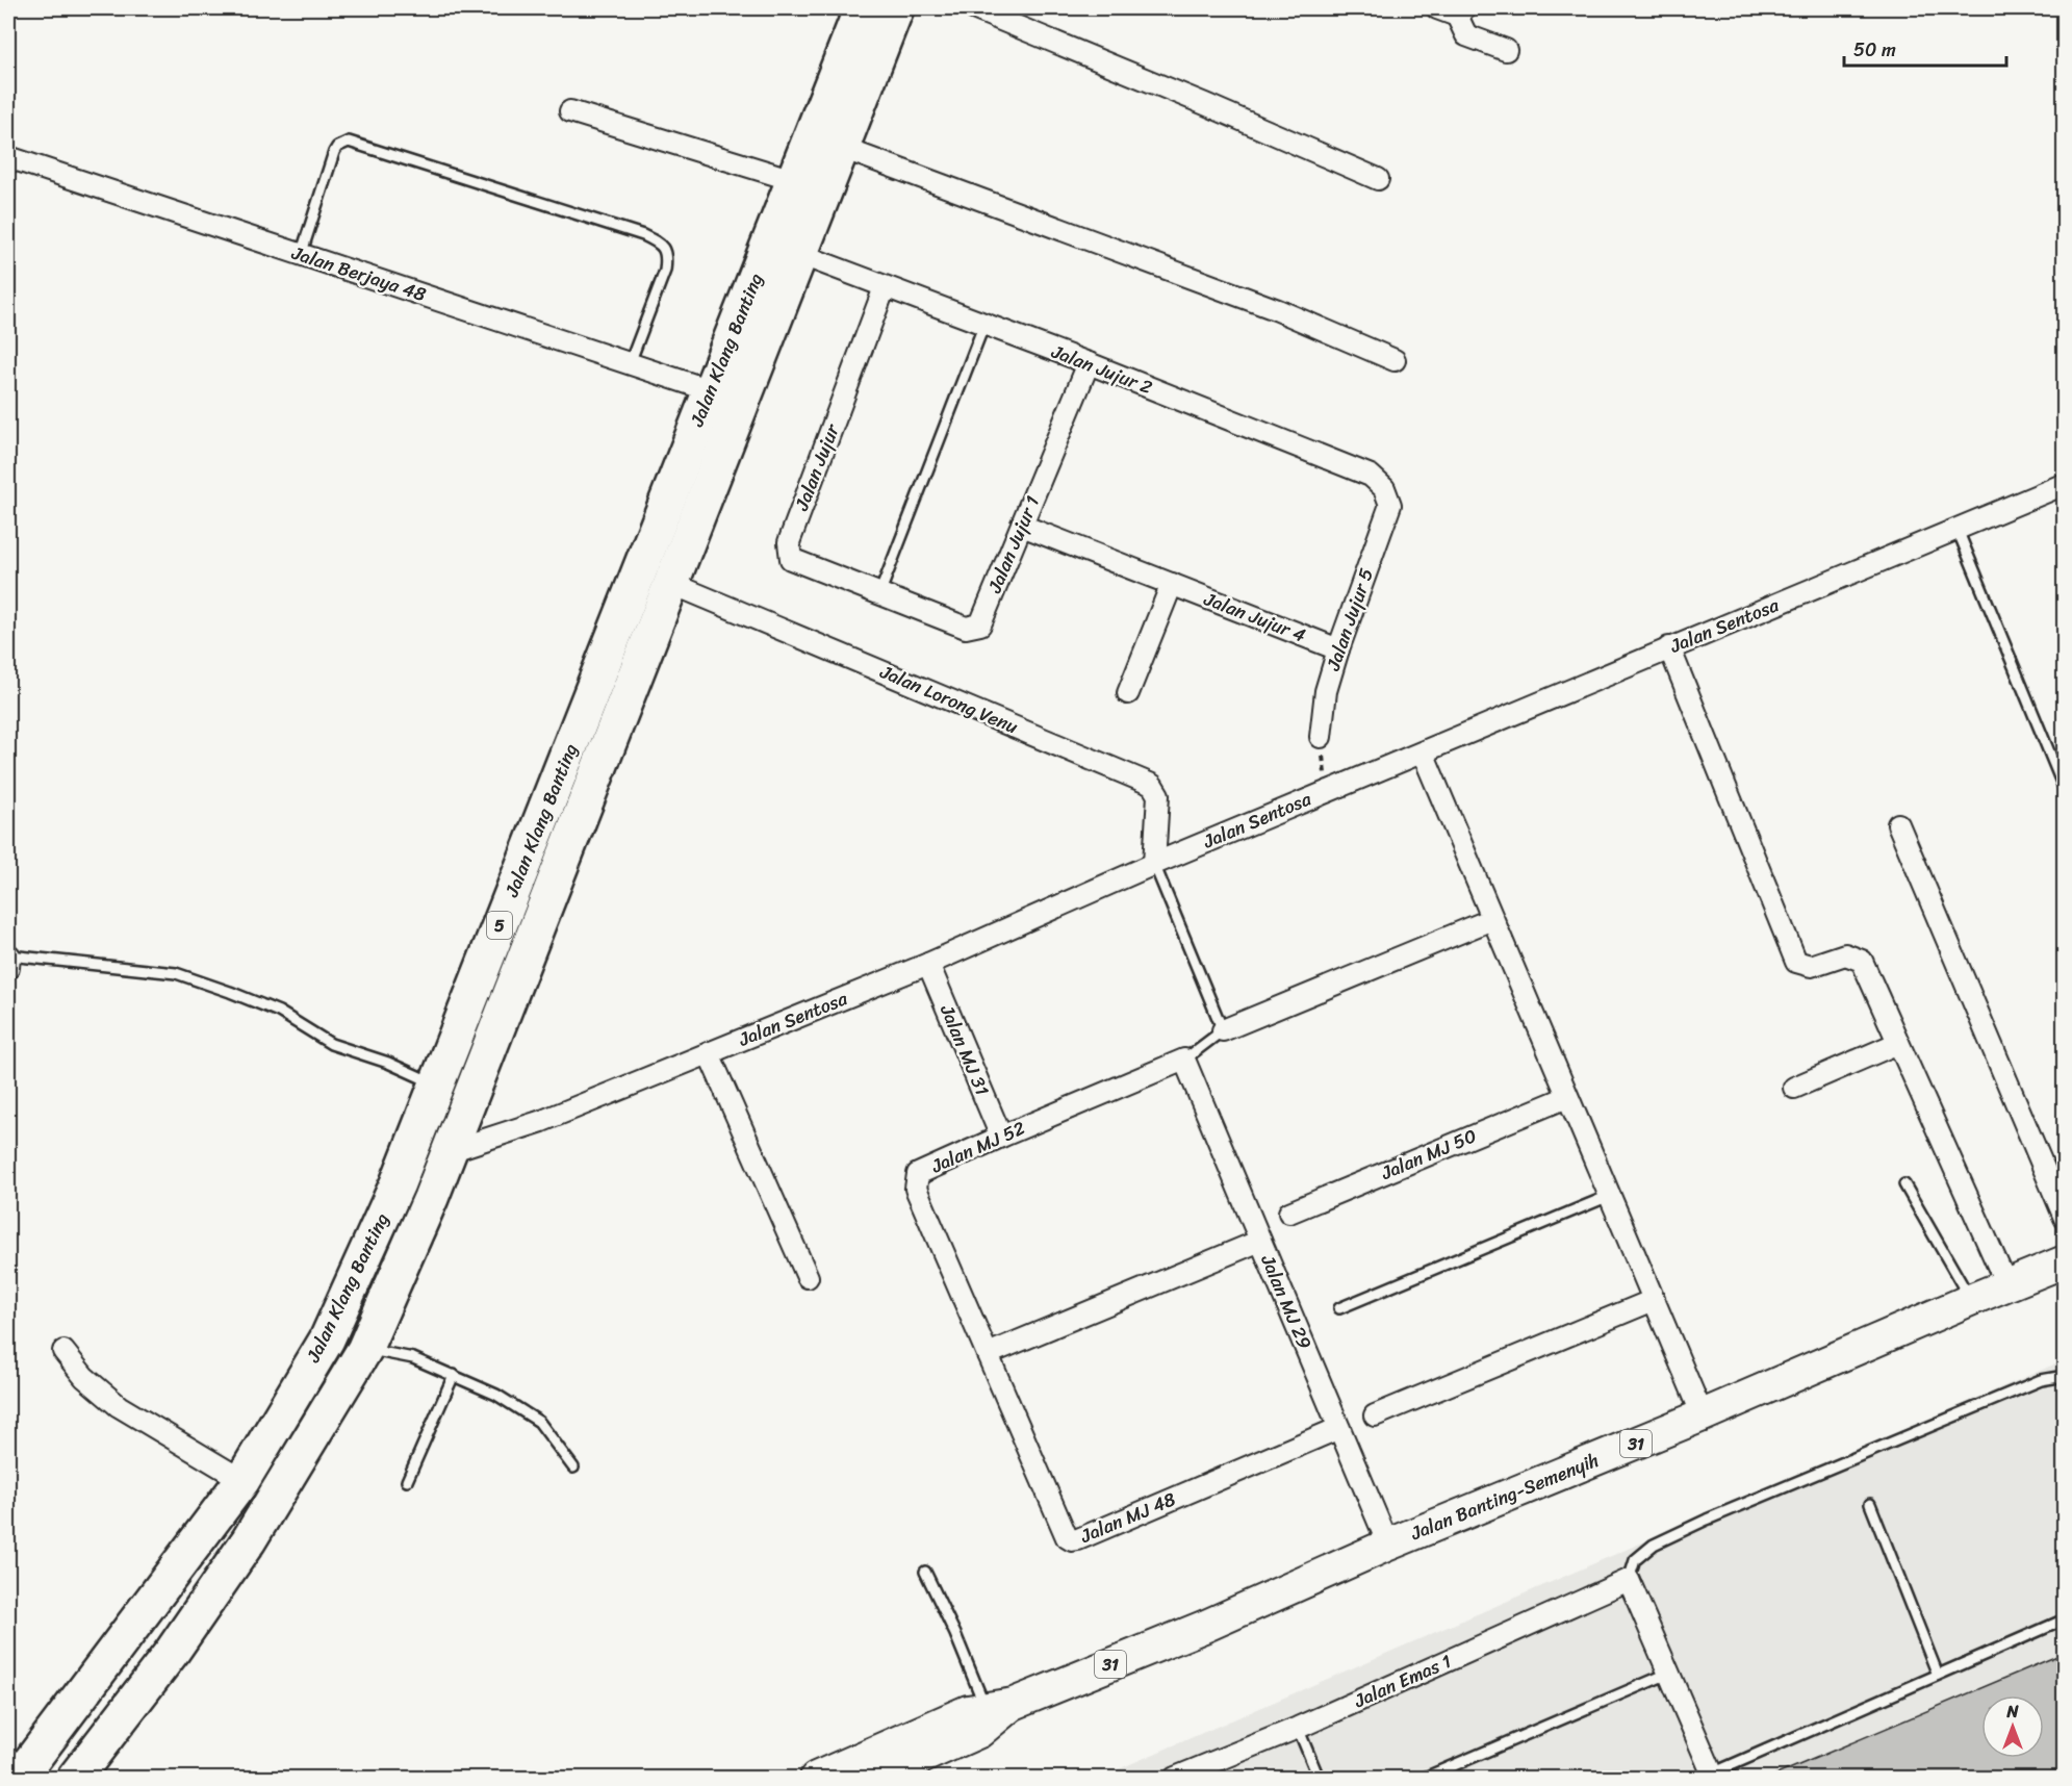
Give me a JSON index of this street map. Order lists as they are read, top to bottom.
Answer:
{
  "streets": {
    "highway": ["Jalan Klang Banting", "5"],
    "main road": ["31", "Jalan Banting-Semenyih"],
    "street": [
      "Jalan Berjaya 48",
      "Jalan Jujur 2",
      "Jalan Jujur",
      "Jalan Jujur 1",
      "Jalan Jujur 4",
      "Jalan Jujur 5",
      "Jalan Sentosa",
      "Jalan Lorong Venu",
      "Jalan MJ 31",
      "Jalan MJ 52",
      "Jalan MJ 50",
      "Jalan MJ 29",
      "Jalan MJ 48",
      "Jalan Emas 1"
    ]
  },
  "crossings": [
    ["Jalan Berjaya 48", "Jalan Klang Banting"],
    ["Jalan Klang Banting", "Jalan Jujur 2"],
    ["Jalan Klang Banting", "Jalan Sentosa"],
    ["Jalan Klang Banting", "Jalan Lorong Venu"],
    ["Jalan Jujur 2", "Jalan Jujur"],
    ["Jalan Jujur 2", "Jalan Jujur 1"],
    ["Jalan Jujur 2", "Jalan Jujur 5"],
    ["Jalan Jujur", "Jalan Jujur 1"],
    ["Jalan Jujur 1", "Jalan Jujur 4"],
    ["Jalan Jujur 4", "Jalan Jujur 5"],
    ["Jalan Sentosa", "Jalan Lorong Venu"],
    ["Jalan Sentosa", "Jalan MJ 31"],
    ["Jalan MJ 31", "Jalan MJ 52"],
    ["Jalan MJ 52", "Jalan MJ 29"],
    ["Jalan MJ 52", "Jalan MJ 48"],
    ["Jalan MJ 29", "Jalan Banting-Semenyih"],
    ["Jalan MJ 29", "Jalan MJ 48"]
  ],
  "scale_bar": "50 m",
  "north": "top"
}
